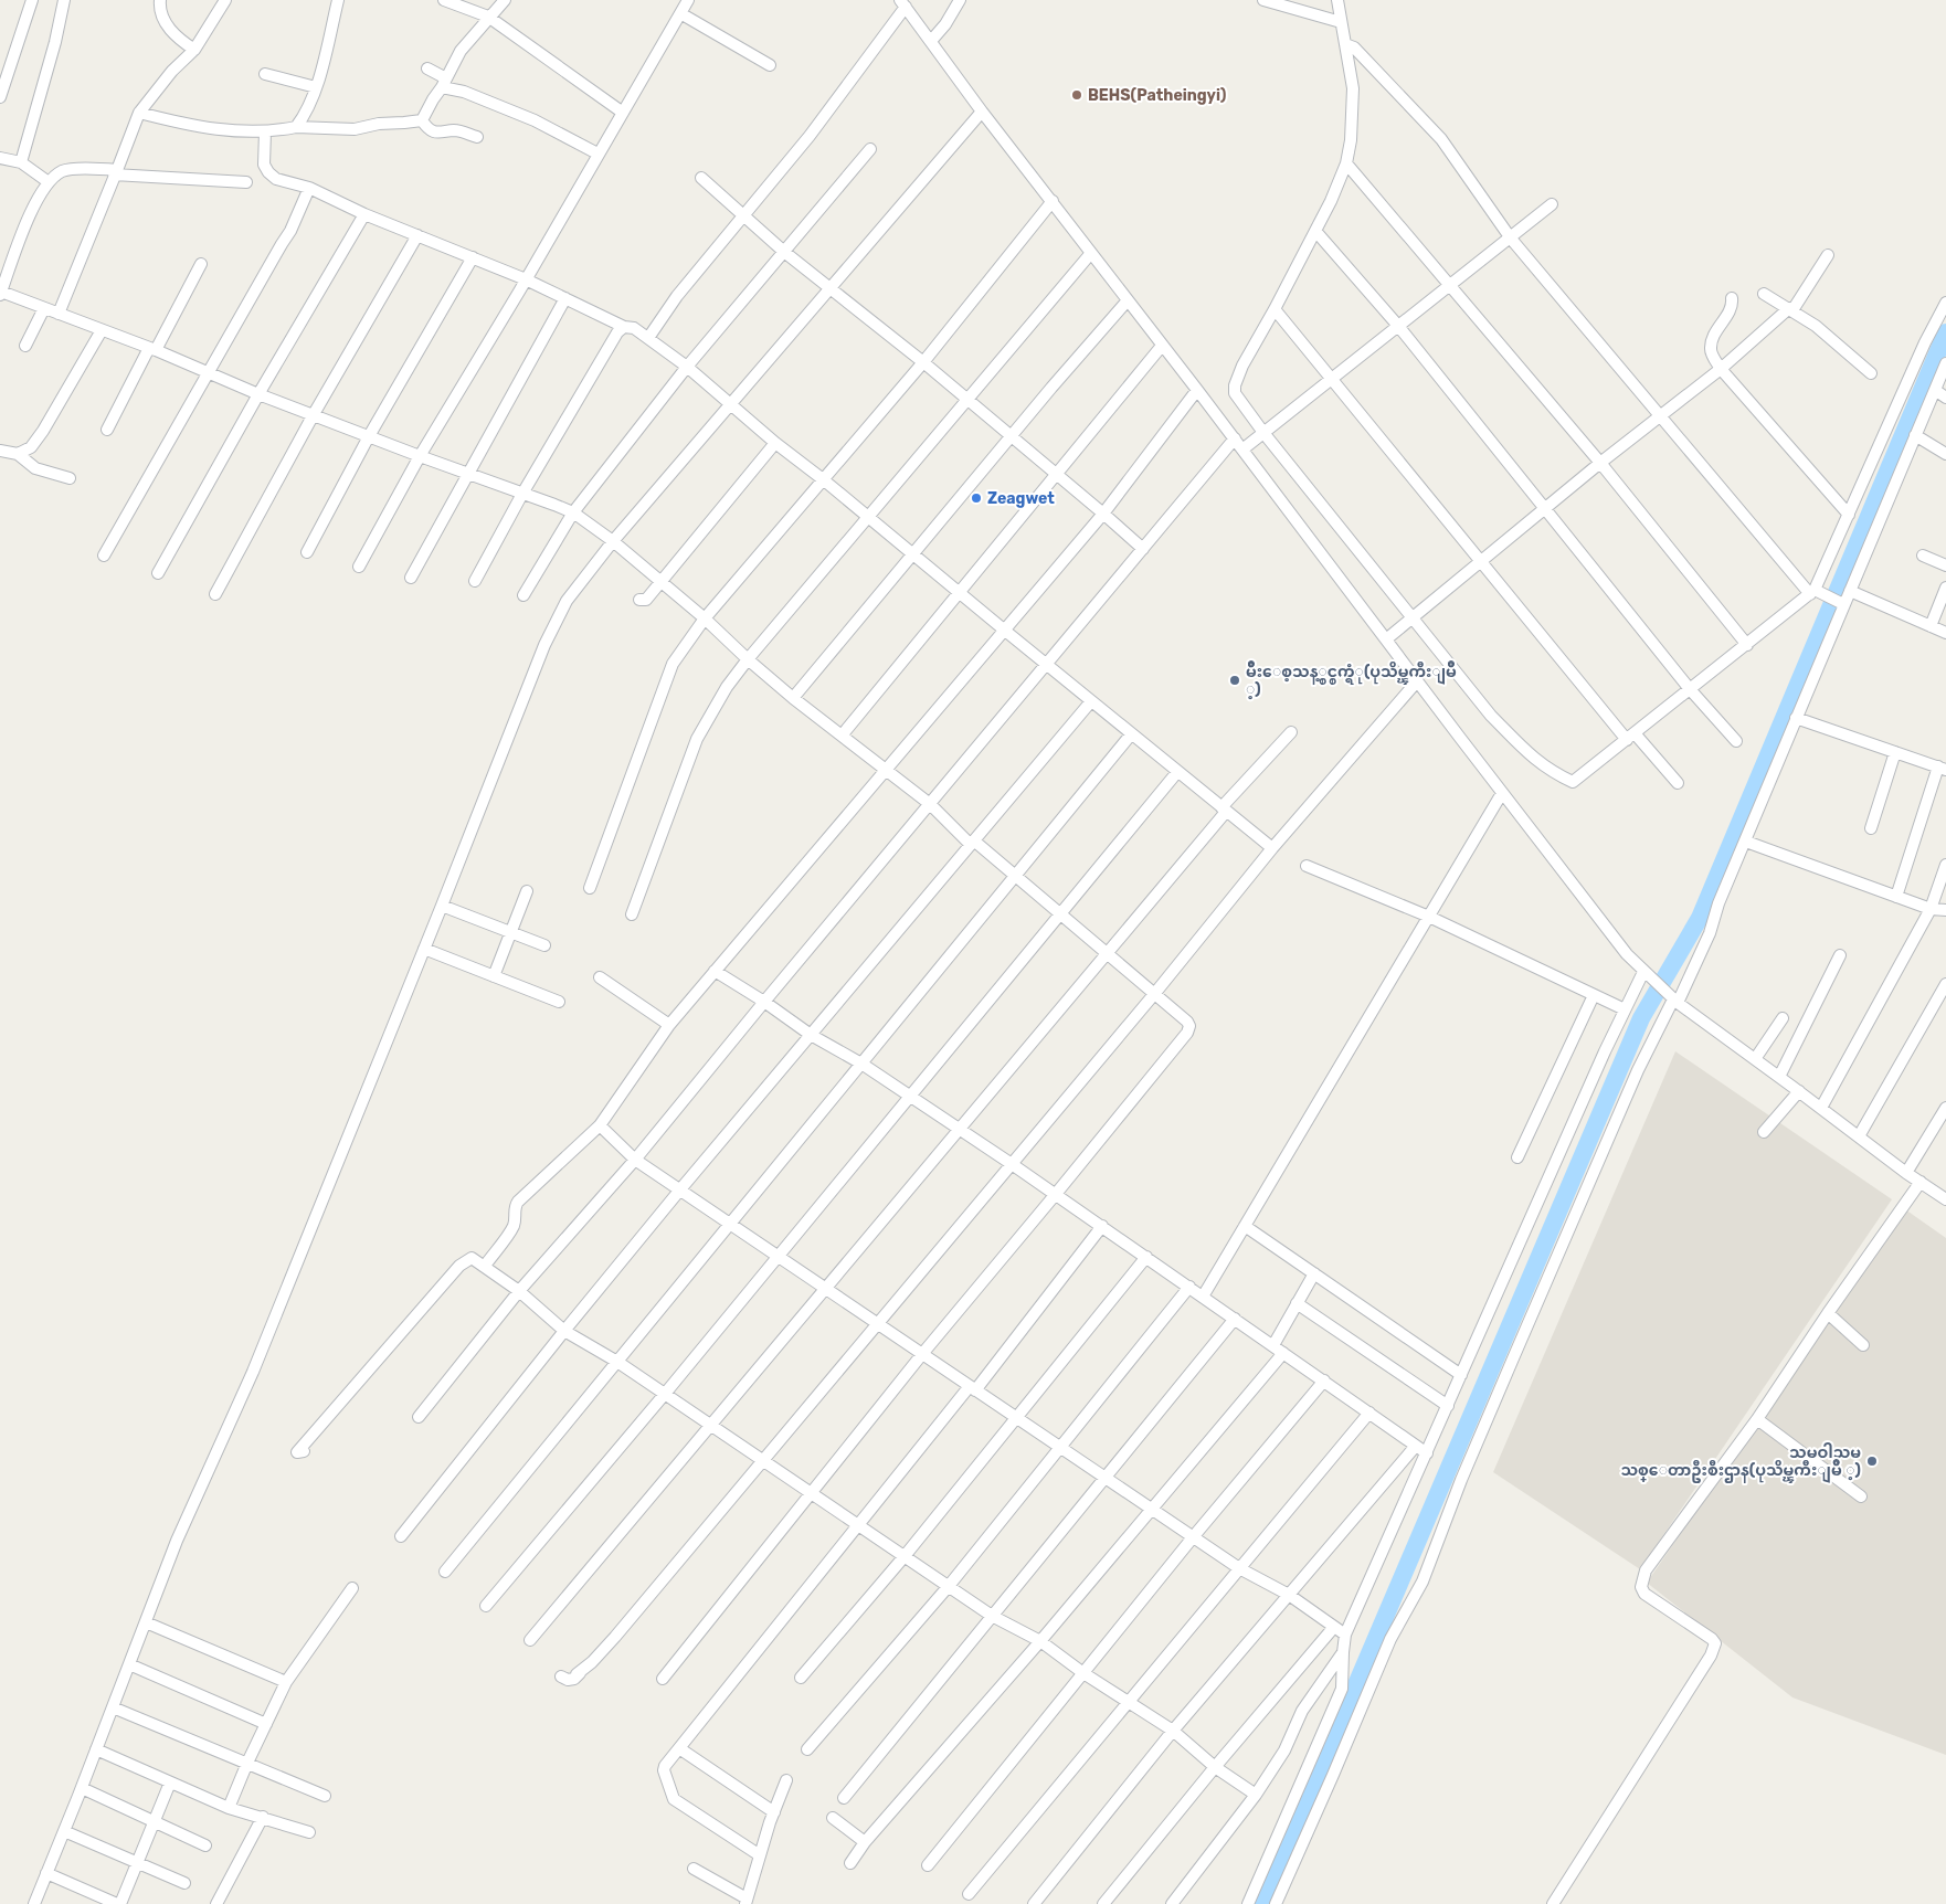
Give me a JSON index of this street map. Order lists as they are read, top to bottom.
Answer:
{
  "places": [
    "BEHS(Patheingyi)",
    "Zeagwet",
    "မ်ိဳးေစ့သန့္စင္စက္ရံု(ပုသိမ္ၾကီးျမိဳ ့)",
    "သမဝါသမ သစ္ေတာဦးစီးဌာန(ပုသိမ္ၾကီးျမိဳ ့)"
  ]
}
